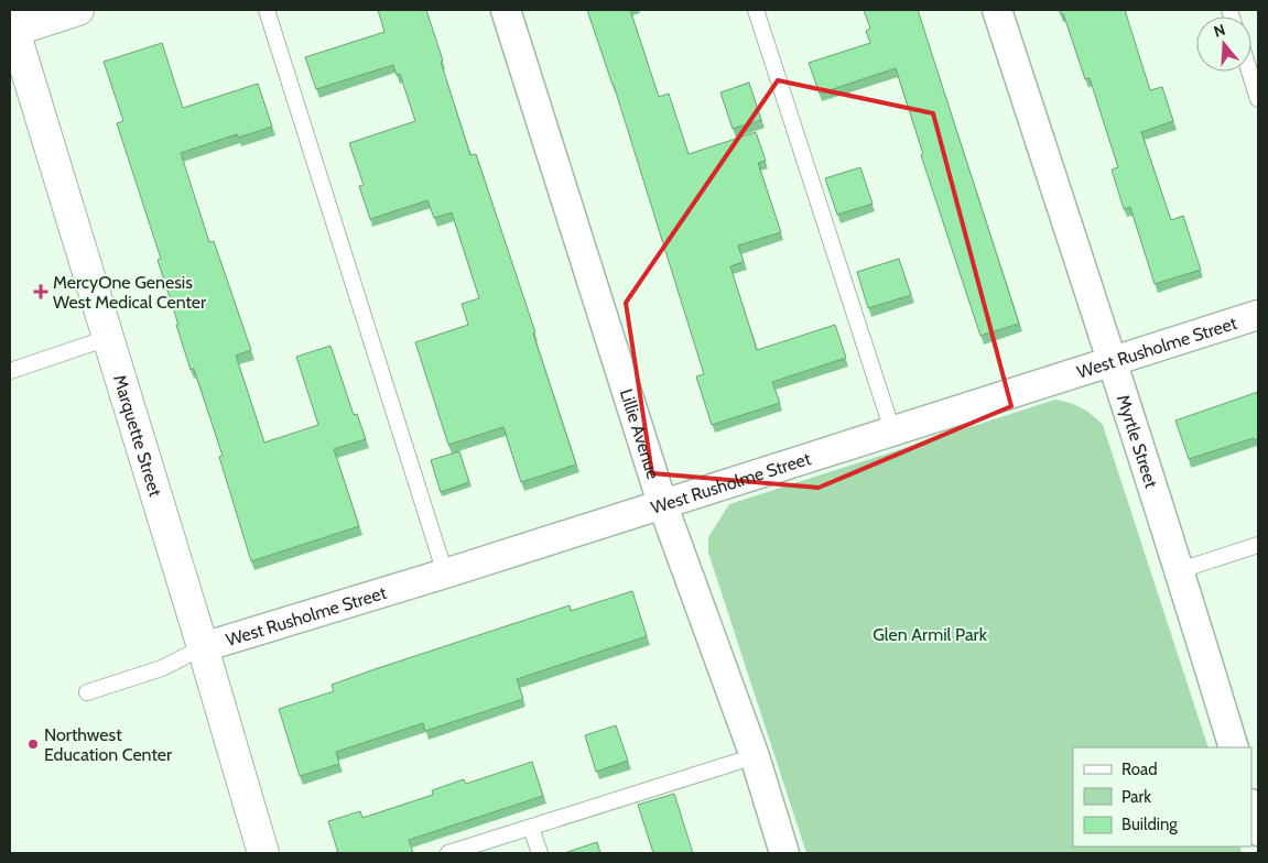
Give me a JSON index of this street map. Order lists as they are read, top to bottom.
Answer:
{
  "streets": {
    "street": [
      "West Rusholme Street",
      "Lillie Avenue",
      "Marquette Street",
      "Myrtle Street"
    ]
  },
  "crossings": [
    ["West Rusholme Street", "Lillie Avenue"],
    ["West Rusholme Street", "Marquette Street"],
    ["West Rusholme Street", "Myrtle Street"]
  ],
  "parks": ["Glen Armil Park"],
  "places": {
    "health": ["MercyOne Genesis West Medical Center"],
    "other": ["Northwest Education Center"]
  },
  "legend": ["Road", "Park", "Building"],
  "north": "top"
}
